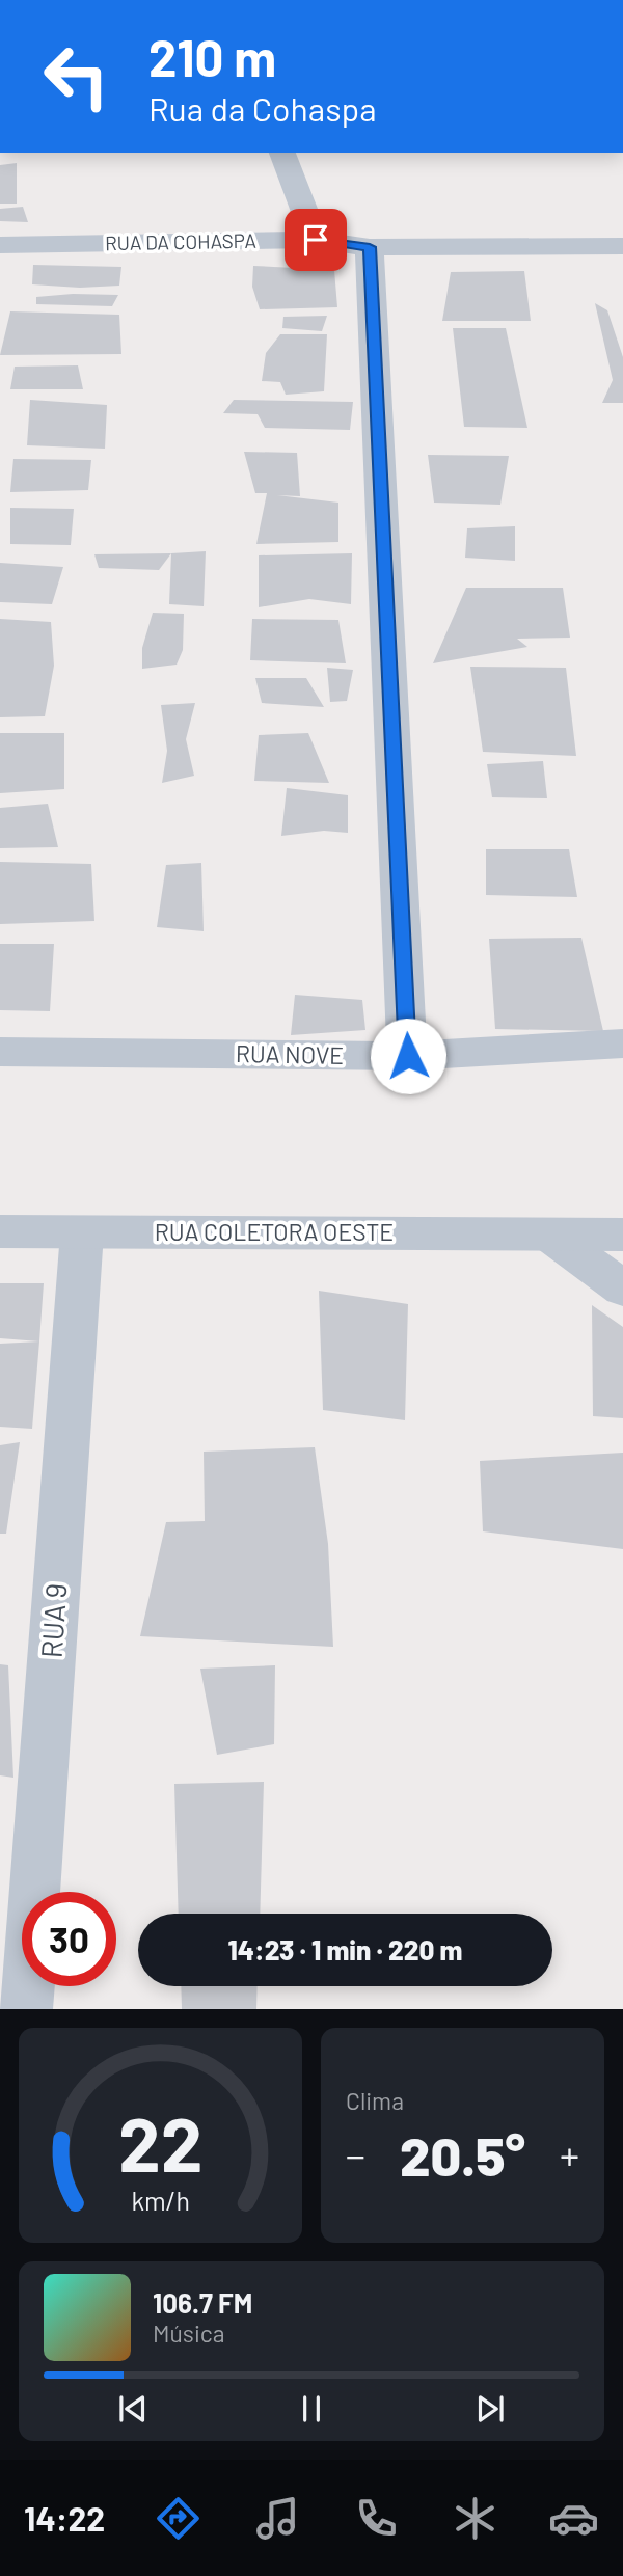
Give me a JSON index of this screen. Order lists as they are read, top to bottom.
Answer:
{
  "streets": {
    "street": [
      "RUA DA COHASPA",
      "RUA NOVE",
      "RUA COLETORA OESTE",
      "RUA 9"
    ]
  },
  "crossings": [
    ["RUA COLETORA OESTE", "RUA 9"]
  ],
  "page": {
    "turn": ["210 m", "Rua da Cohaspa"],
    "limit": "30",
    "trip": "14:23 · 1 min · 220 m",
    "tile": "Clima",
    "heat": ["−", "20.5°", "+"],
    "song": ["106.7 FM", "Música"],
    "tabs": "14:22",
    "gauge": ["22", "km/h"]
  }
}
